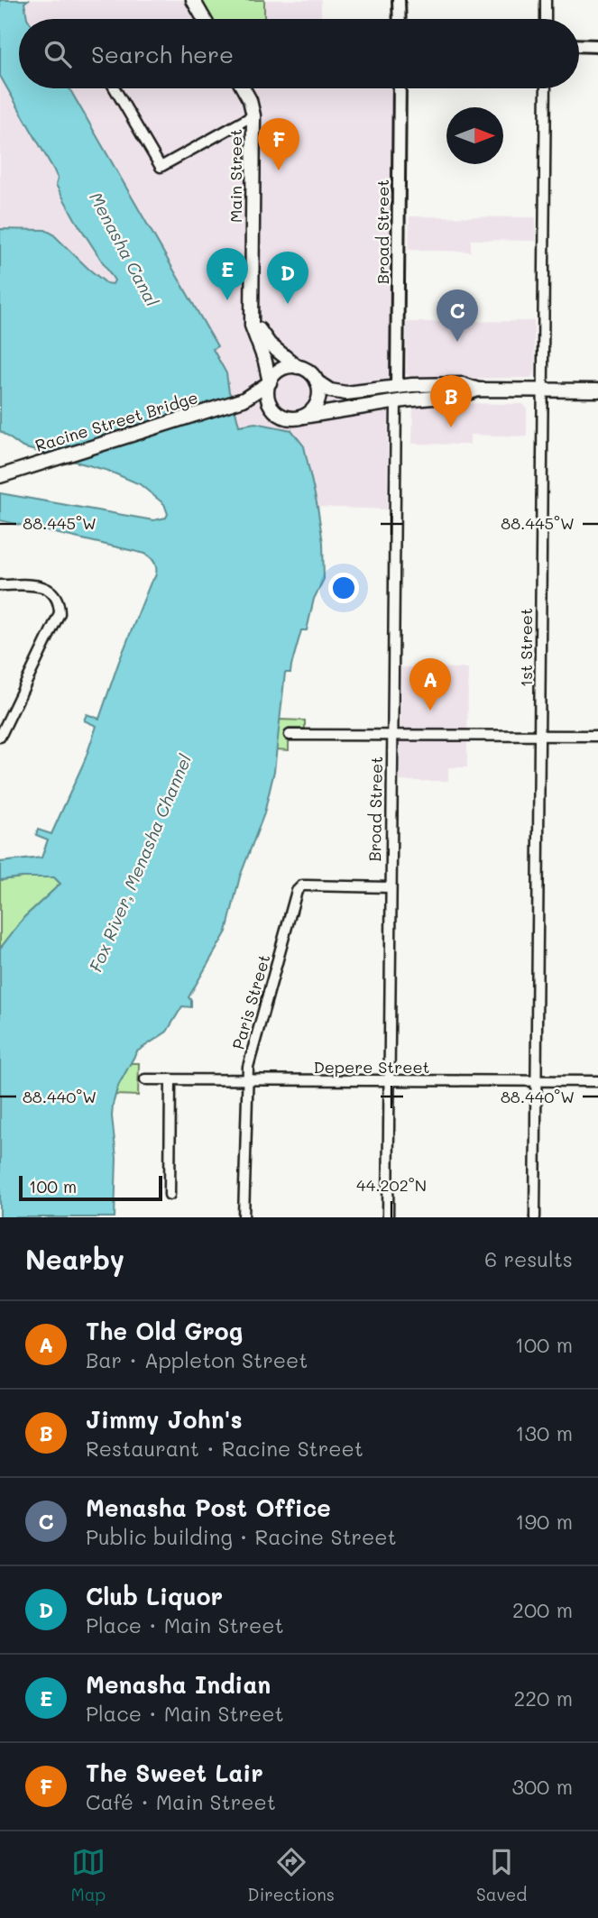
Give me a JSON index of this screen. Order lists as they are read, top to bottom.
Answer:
{
  "streets": {
    "main road": ["Main Street", "Racine Street Bridge"],
    "street": [
      "Broad Street",
      "1st Street",
      "Paris Street",
      "Depere Street"
    ]
  },
  "crossings": [
    ["Main Street", "Racine Street Bridge"],
    ["Broad Street", "Paris Street"],
    ["Broad Street", "Depere Street"],
    ["1st Street", "Depere Street"],
    ["Paris Street", "Depere Street"]
  ],
  "water": ["Menasha Canal", "Fox River, Menasha Channel"],
  "scale_bar": "100 m",
  "north": "right",
  "page": {
    "search": "Search here",
    "pins": [
      "F",
      "E",
      "D",
      "C",
      "B",
      "A"
    ],
    "scale": "100 m",
    "heading": ["Nearby", "6 results"],
    "list": [
      {
        "mark": "A",
        "name": "The Old Grog",
        "note": "Bar · Appleton Street",
        "value": "100 m"
      },
      {
        "mark": "B",
        "name": "Jimmy John's",
        "note": "Restaurant · Racine Street",
        "value": "130 m"
      },
      {
        "mark": "C",
        "name": "Menasha Post Office",
        "note": "Public building · Racine Street",
        "value": "190 m"
      },
      {
        "mark": "D",
        "name": "Club Liquor",
        "note": "Place · Main Street",
        "value": "200 m"
      },
      {
        "mark": "E",
        "name": "Menasha Indian",
        "note": "Place · Main Street",
        "value": "220 m"
      },
      {
        "mark": "F",
        "name": "The Sweet Lair",
        "note": "Café · Main Street",
        "value": "300 m"
      }
    ],
    "nav": ["Map", "Directions", "Saved"]
  },
  "coordinates": ["88.445°W", "88.440°W", "44.202°N"]
}
